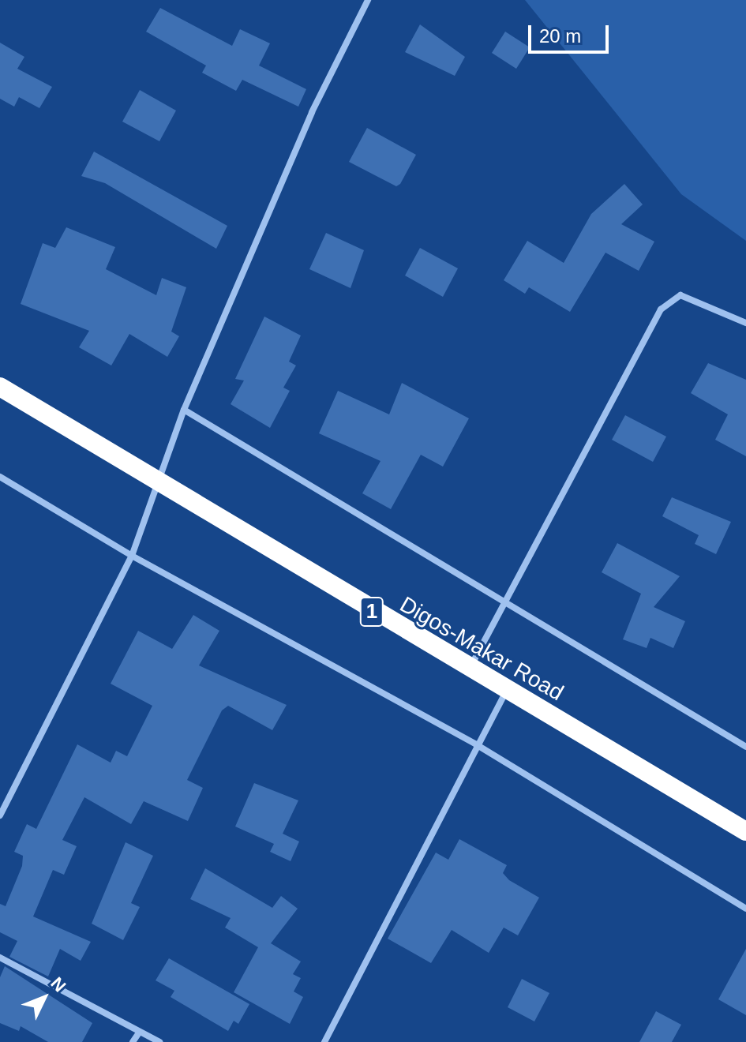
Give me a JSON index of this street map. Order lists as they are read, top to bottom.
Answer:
{
  "streets": {
    "highway": ["1", "Digos-Makar Road"]
  },
  "scale_bar": "20 m",
  "north": "top right"
}
